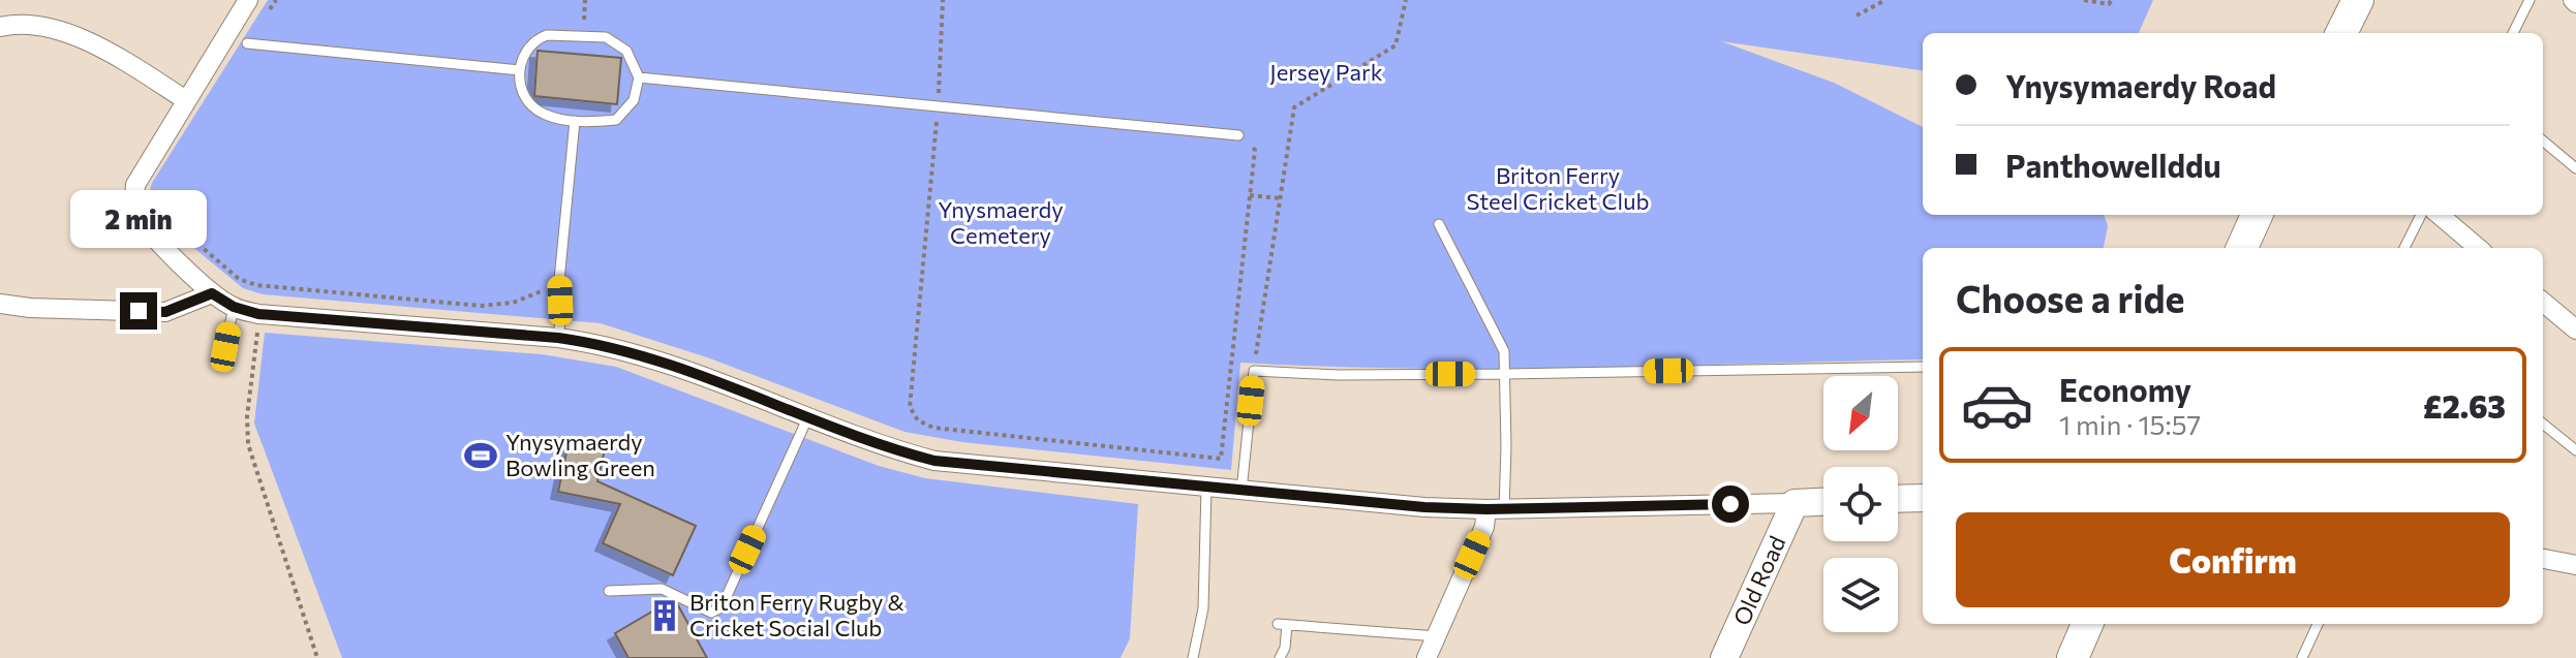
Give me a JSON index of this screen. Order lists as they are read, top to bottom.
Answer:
{
  "streets": {
    "street": ["Old Road"]
  },
  "parks": ["Jersey Park", "Briton Ferry Steel Cricket Club", "Ynysmaerdy Cemetery"],
  "places": {
    "sports": ["Ynysymaerdy Bowling Green"],
    "building": ["Briton Ferry Rugby & Cricket Social Club"]
  },
  "north": "bottom left",
  "page": {
    "banner": ["Ynysymaerdy Road", "Panthowellddu"],
    "bubble": "2 min",
    "heading": "Choose a ride",
    "list": [
      {
        "name": "Economy",
        "note": "1 min · 15:57",
        "value": "£2.63"
      }
    ],
    "buttons": "Confirm"
  }
}
